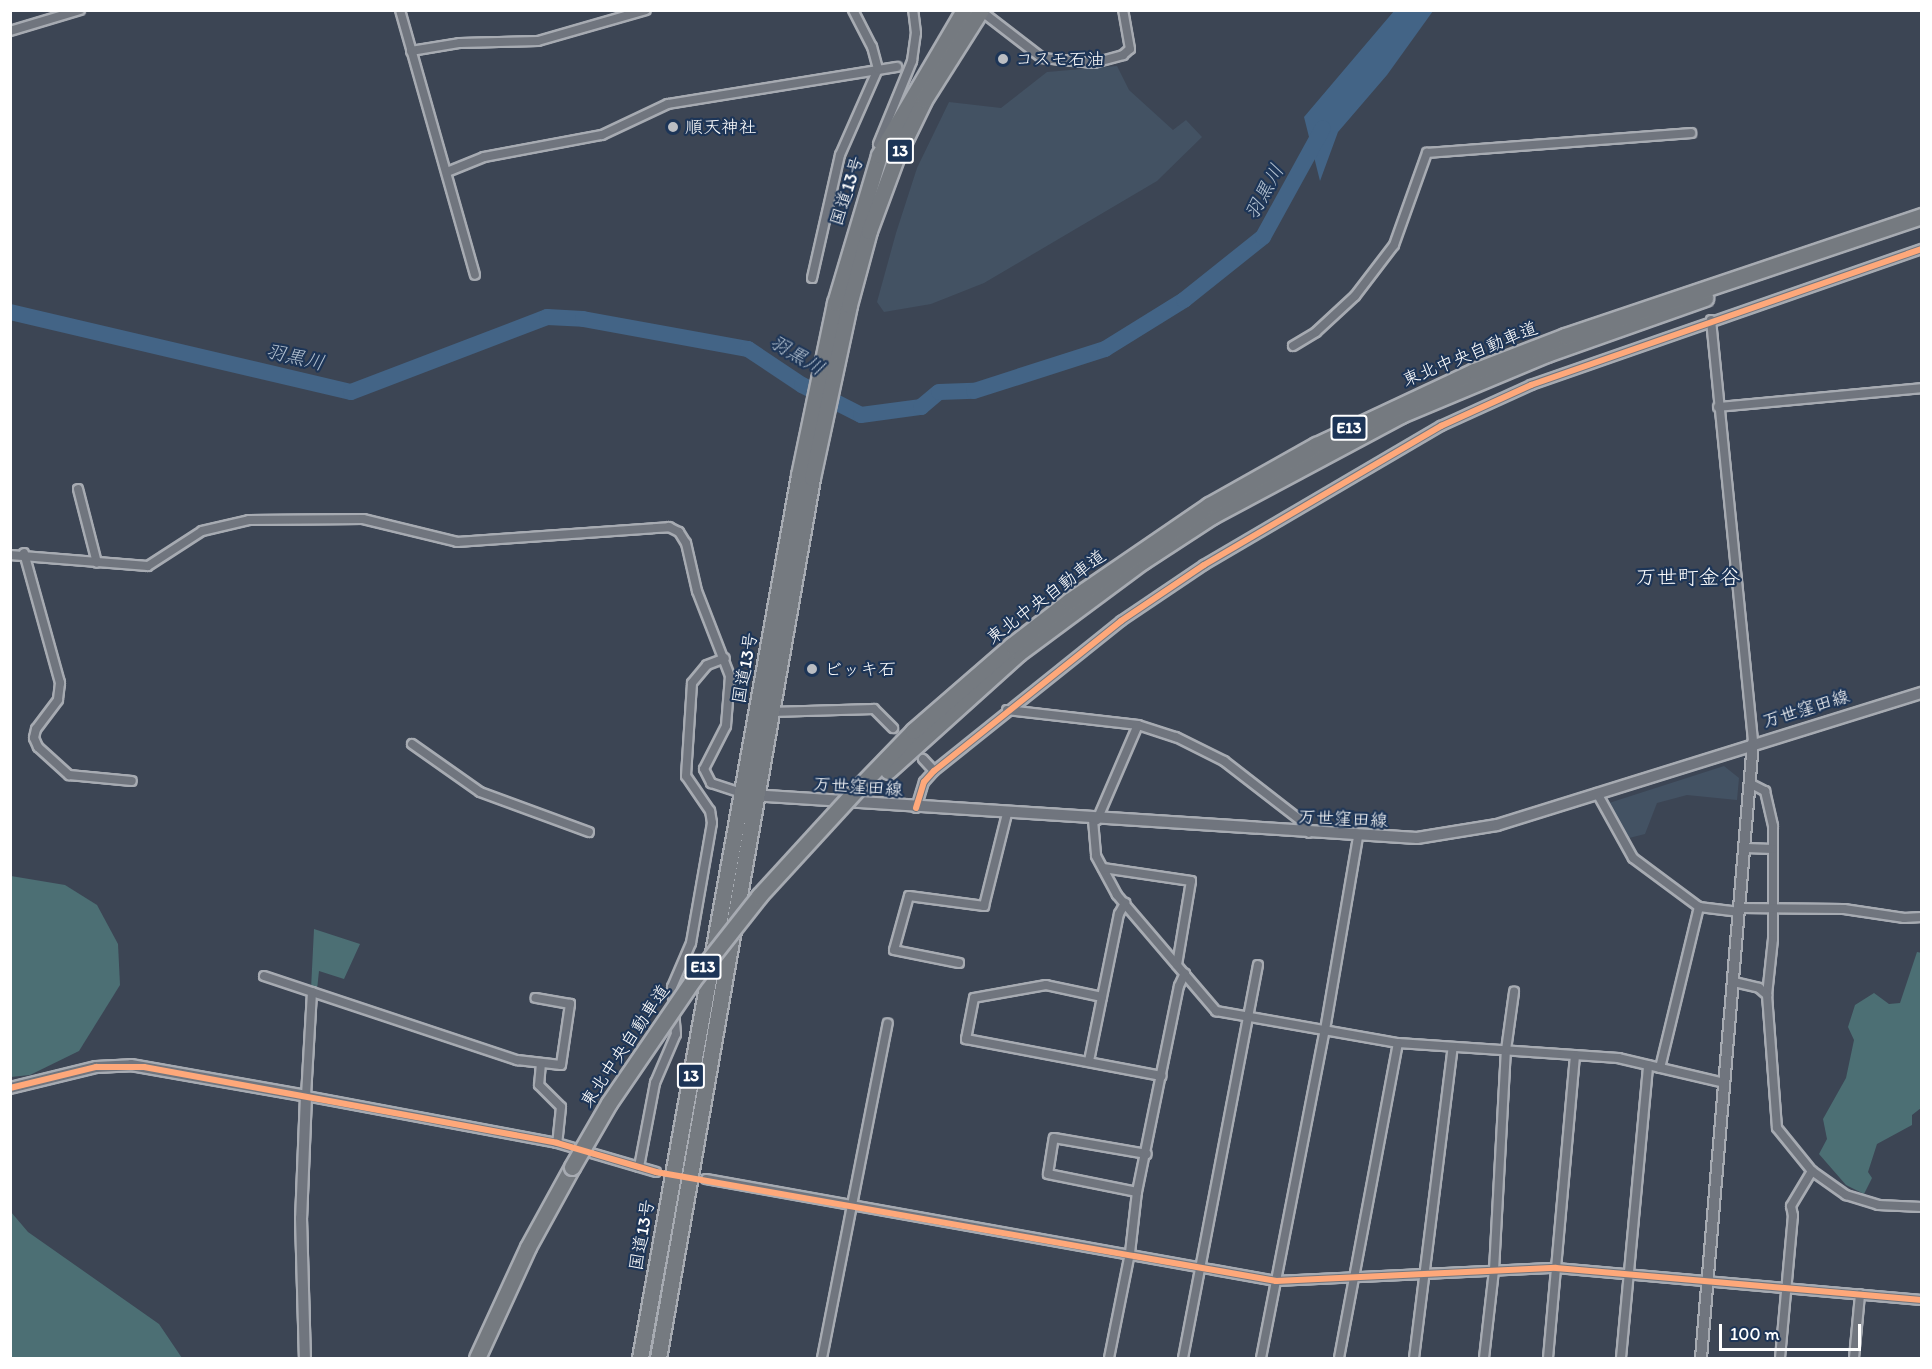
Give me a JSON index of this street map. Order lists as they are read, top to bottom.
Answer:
{
  "streets": {
    "highway": [
      "13",
      "国道13号",
      "東北中央自動車道",
      "E13"
    ],
    "main road": ["万世窪田線"]
  },
  "crossings": [
    ["国道13号", "万世窪田線"]
  ],
  "districts": ["万世町金谷"],
  "water": ["羽黒川"],
  "places": ["コスモ石油", "順天神社", "ビッキ石"],
  "scale_bar": "100 m"
}
